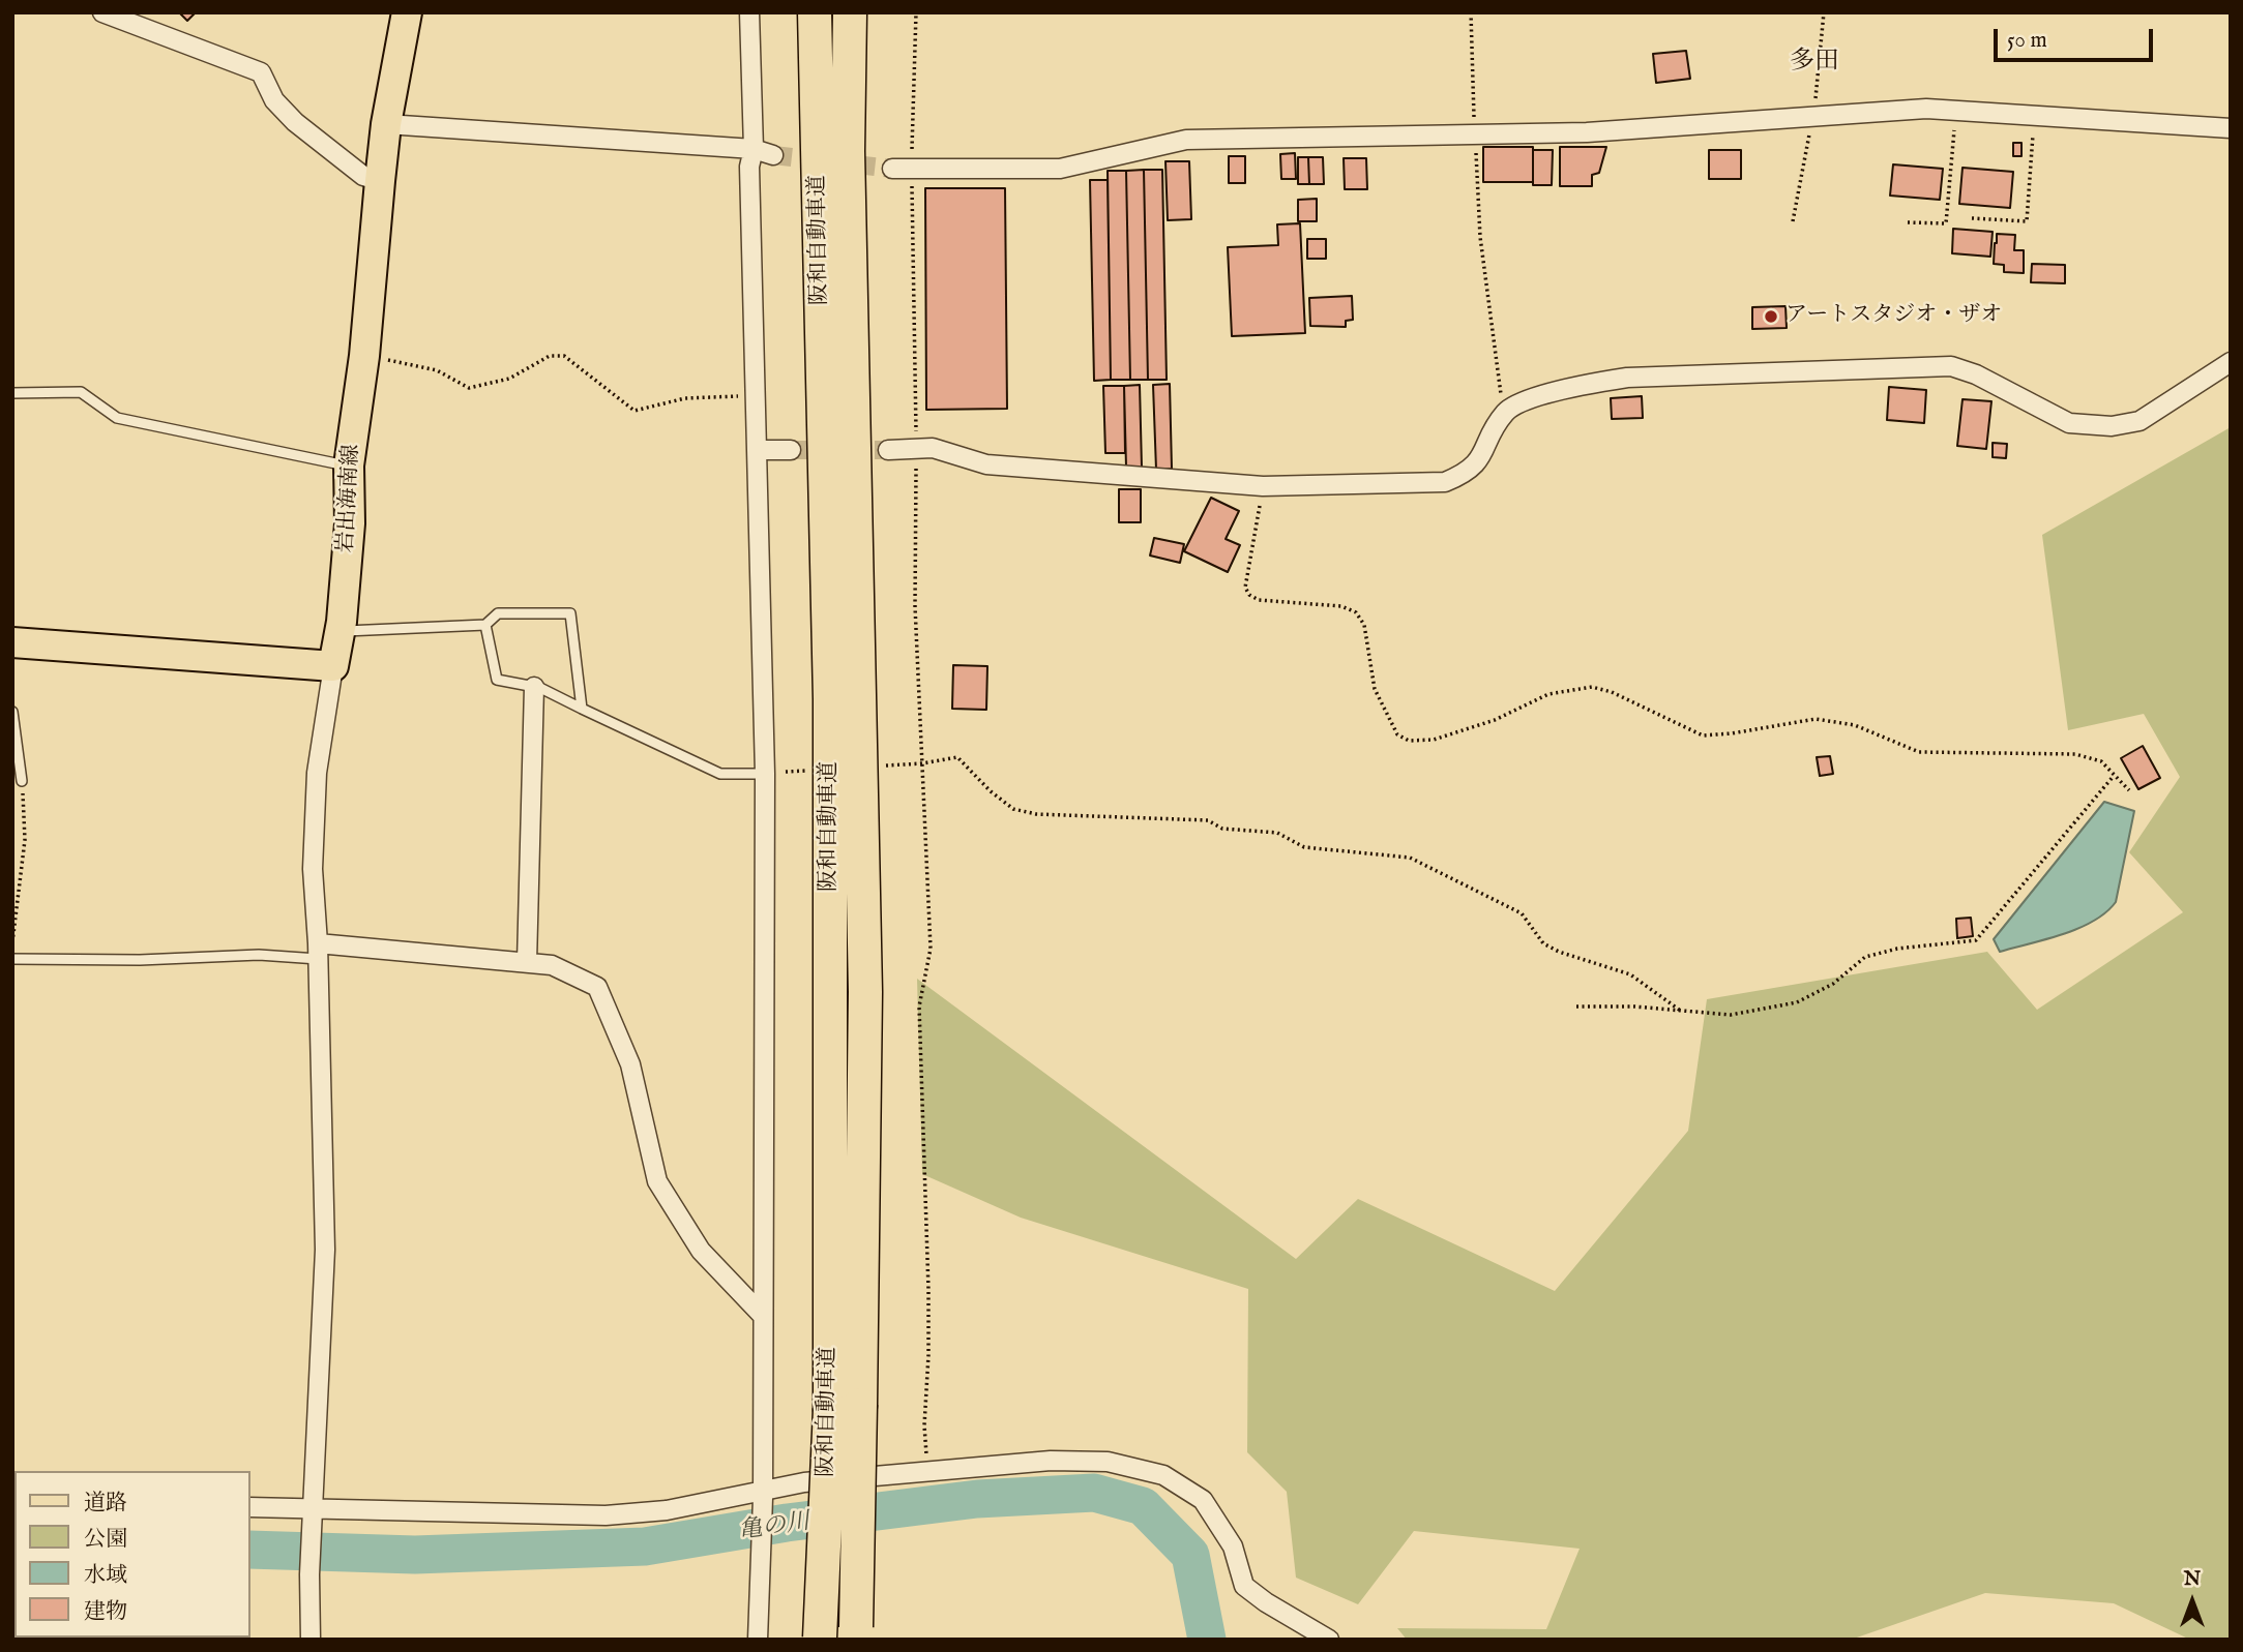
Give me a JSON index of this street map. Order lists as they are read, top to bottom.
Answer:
{
  "streets": {
    "highway": ["阪和自動車道"],
    "main road": ["岩出海南線"]
  },
  "districts": ["多田"],
  "water": ["亀の川"],
  "places": ["アートスタジオ・ザオ"],
  "legend": [
    "道路",
    "公園",
    "水域",
    "建物"
  ],
  "scale_bar": "50 m",
  "north": "top"
}
